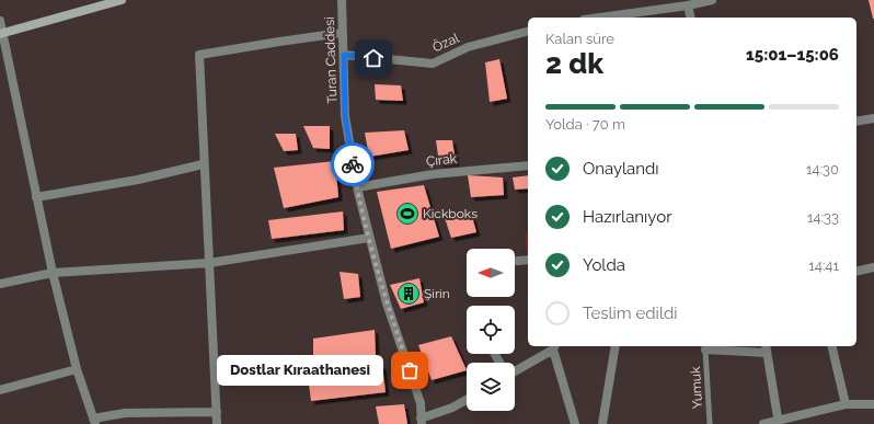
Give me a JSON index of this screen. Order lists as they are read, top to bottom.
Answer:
{
  "streets": {
    "street": ["Özal", "Turan Caddesi", "Çırak"],
    "lane": ["Yumuk"]
  },
  "crossings": [
    ["Özal", "Turan Caddesi"],
    ["Turan Caddesi", "Çırak"]
  ],
  "places": {
    "sports": ["Kickboks"],
    "building": ["Şirin"],
    "other": ["Dostlar Kıraathanesi"]
  },
  "north": "left",
  "page": {
    "heading": ["2 dk", "Kalan süre", "15:01–15:06"],
    "bar": "Yolda · 70 m",
    "list": [
      ["Onaylandı", "14:30"],
      ["Hazırlanıyor", "14:33"],
      ["Yolda", "14:41"],
      "Teslim edildi"
    ],
    "bubble": "Dostlar Kıraathanesi"
  }
}
